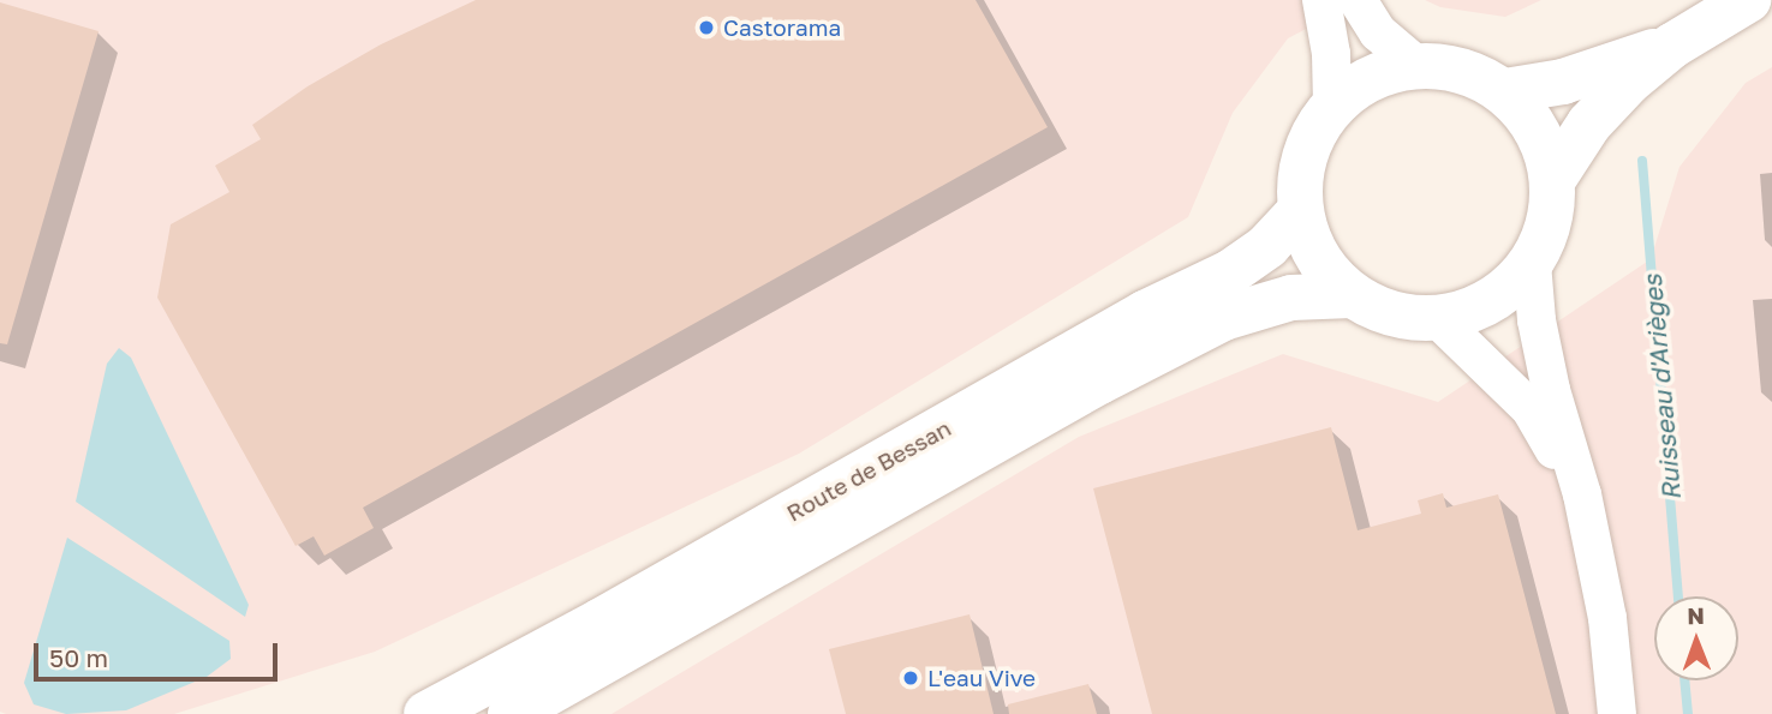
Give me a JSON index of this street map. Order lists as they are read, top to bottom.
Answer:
{
  "streets": {
    "street": ["Route de Bessan"]
  },
  "water": ["Ruisseau d'Arièges"],
  "places": ["Castorama", "L'eau Vive"],
  "scale_bar": "50 m",
  "north": "top"
}
